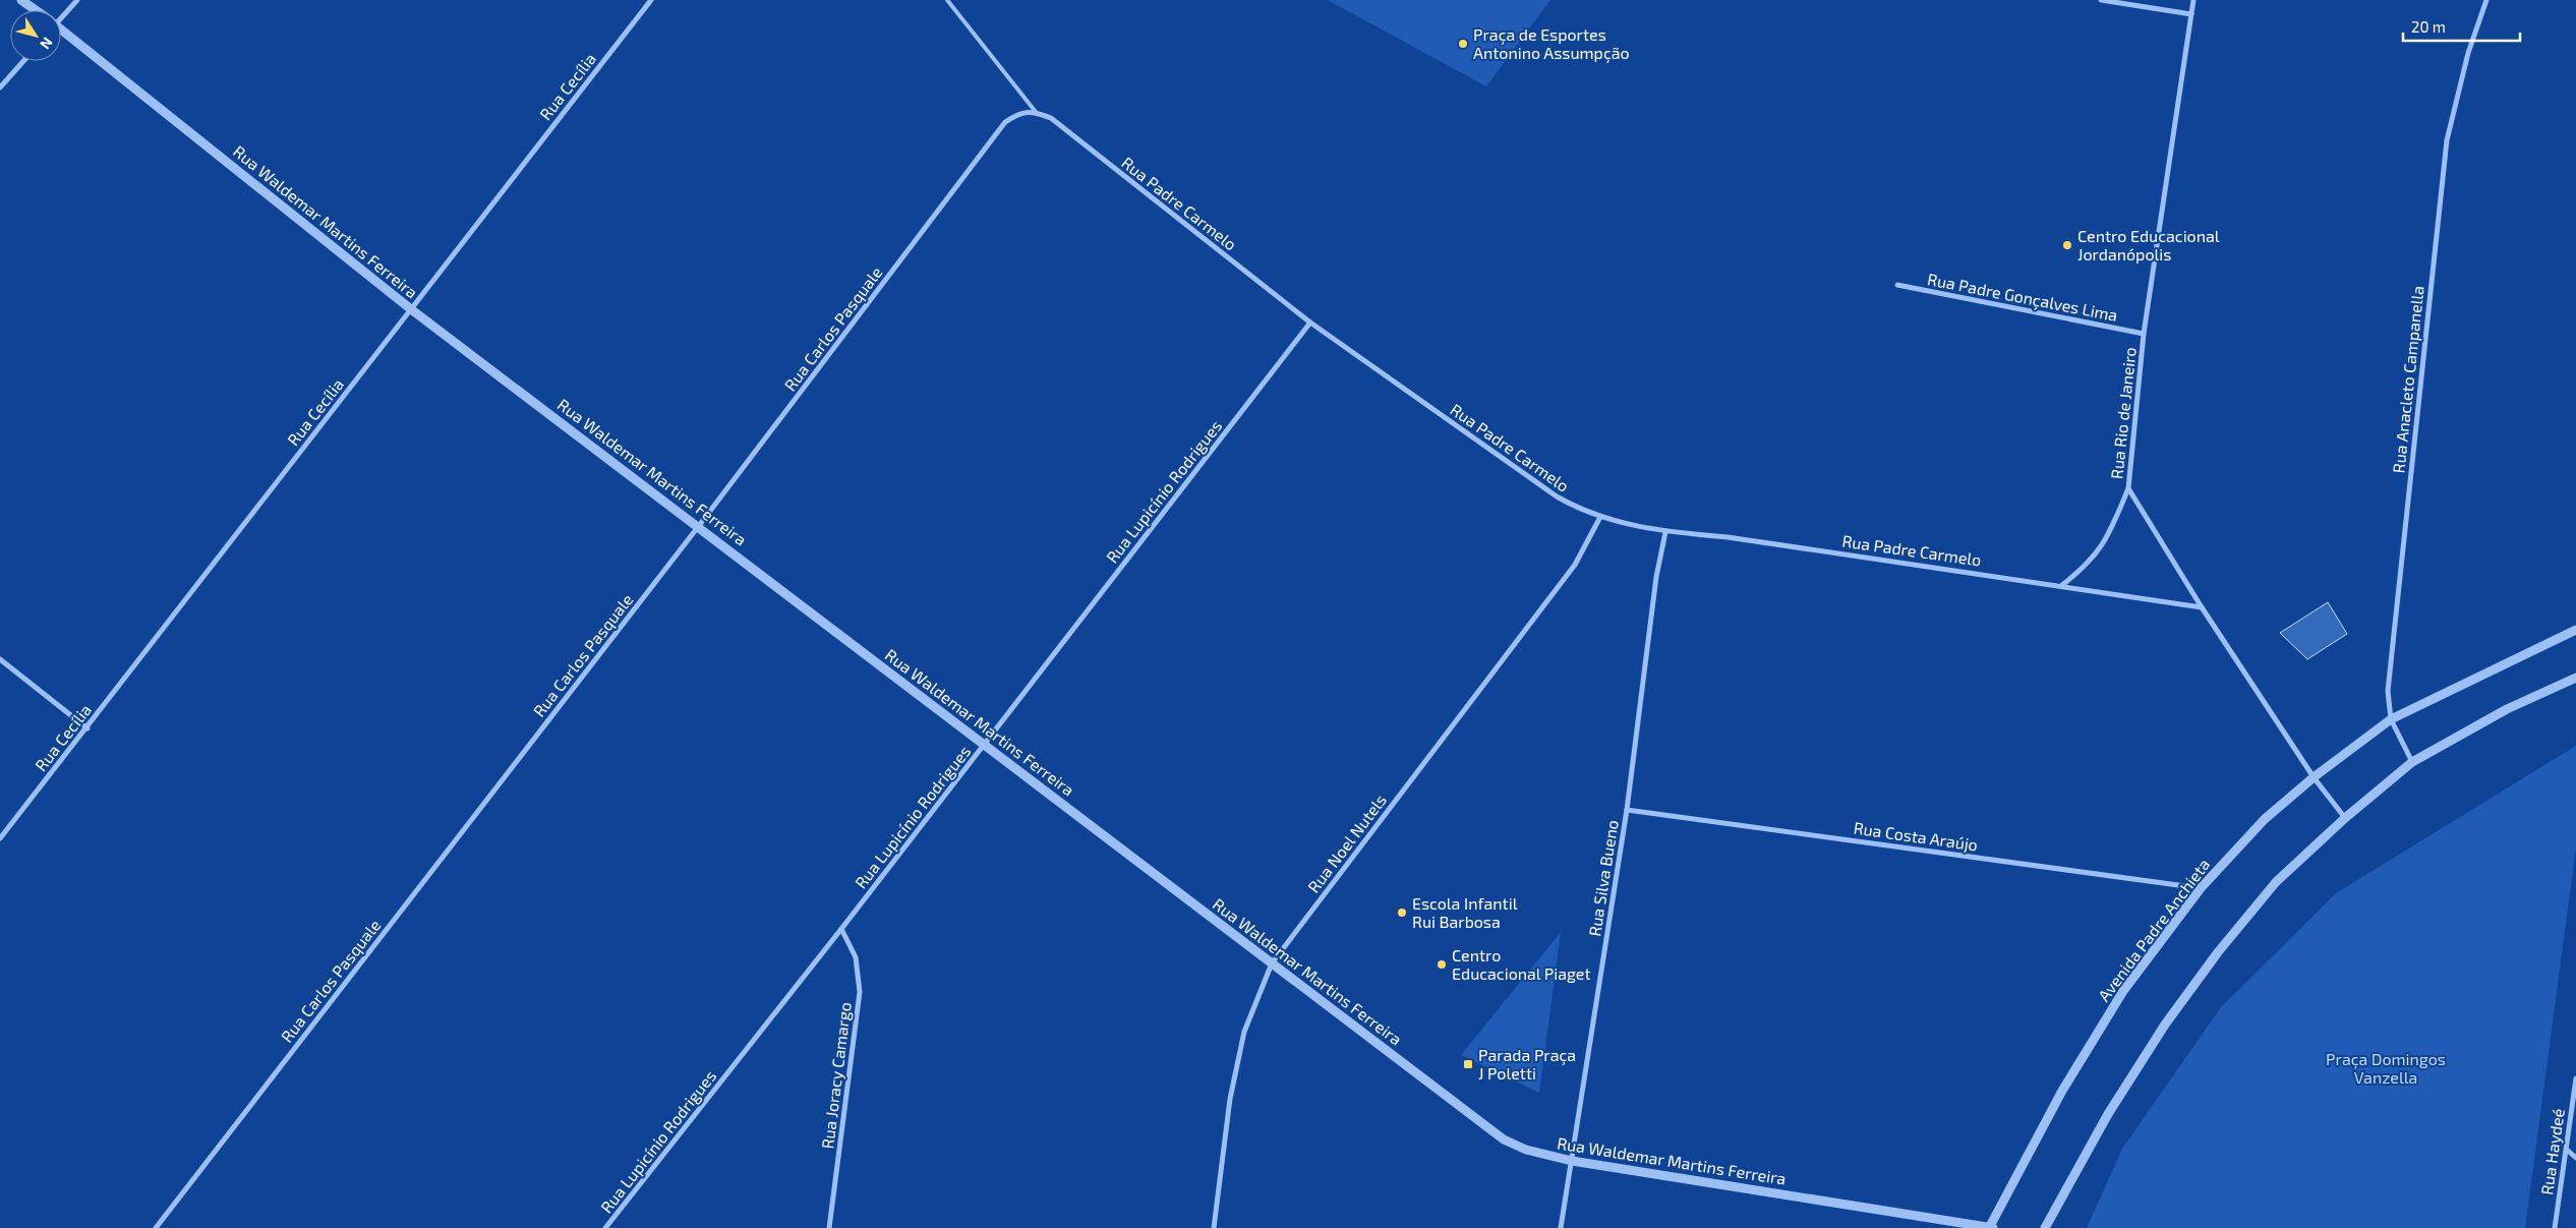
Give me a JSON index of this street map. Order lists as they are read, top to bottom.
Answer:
{
  "streets": {
    "street": [
      "Rua Cecília",
      "Rua Padre Carmelo",
      "Rua Waldemar Martins Ferreira",
      "Rua Padre Gonçalves Lima",
      "Rua Carlos Pasquale",
      "Rua Anacleto Campanella",
      "Rua Rio de Janeiro",
      "Rua Lupicínio Rodrigues",
      "Rua Costa Araújo",
      "Rua Noel Nutels",
      "Rua Silva Bueno",
      "Avenida Padre Anchieta",
      "Rua Joracy Camargo",
      "Rua Haydeé"
    ]
  },
  "crossings": [
    ["Rua Cecília", "Rua Waldemar Martins Ferreira"],
    ["Rua Padre Carmelo", "Rua Carlos Pasquale"],
    ["Rua Padre Carmelo", "Rua Rio de Janeiro"],
    ["Rua Padre Carmelo", "Rua Lupicínio Rodrigues"],
    ["Rua Padre Carmelo", "Rua Noel Nutels"],
    ["Rua Padre Carmelo", "Rua Silva Bueno"],
    ["Rua Waldemar Martins Ferreira", "Rua Carlos Pasquale"],
    ["Rua Waldemar Martins Ferreira", "Rua Lupicínio Rodrigues"],
    ["Rua Waldemar Martins Ferreira", "Rua Noel Nutels"],
    ["Rua Waldemar Martins Ferreira", "Rua Silva Bueno"],
    ["Rua Waldemar Martins Ferreira", "Avenida Padre Anchieta"],
    ["Rua Padre Gonçalves Lima", "Rua Rio de Janeiro"],
    ["Rua Anacleto Campanella", "Avenida Padre Anchieta"],
    ["Rua Rio de Janeiro", "Avenida Padre Anchieta"],
    ["Rua Lupicínio Rodrigues", "Rua Joracy Camargo"],
    ["Rua Costa Araújo", "Rua Silva Bueno"],
    ["Rua Costa Araújo", "Avenida Padre Anchieta"]
  ],
  "parks": ["Praça Domingos Vanzella"],
  "places": {
    "other": [
      "Praça de Esportes Antonino Assumpção",
      "Centro Educacional Jordanópolis",
      "Escola Infantil Rui Barbosa",
      "Centro Educacional Piaget"
    ],
    "transit": ["Parada Praça J Poletti"]
  },
  "scale_bar": "20 m",
  "north": "bottom right"
}
